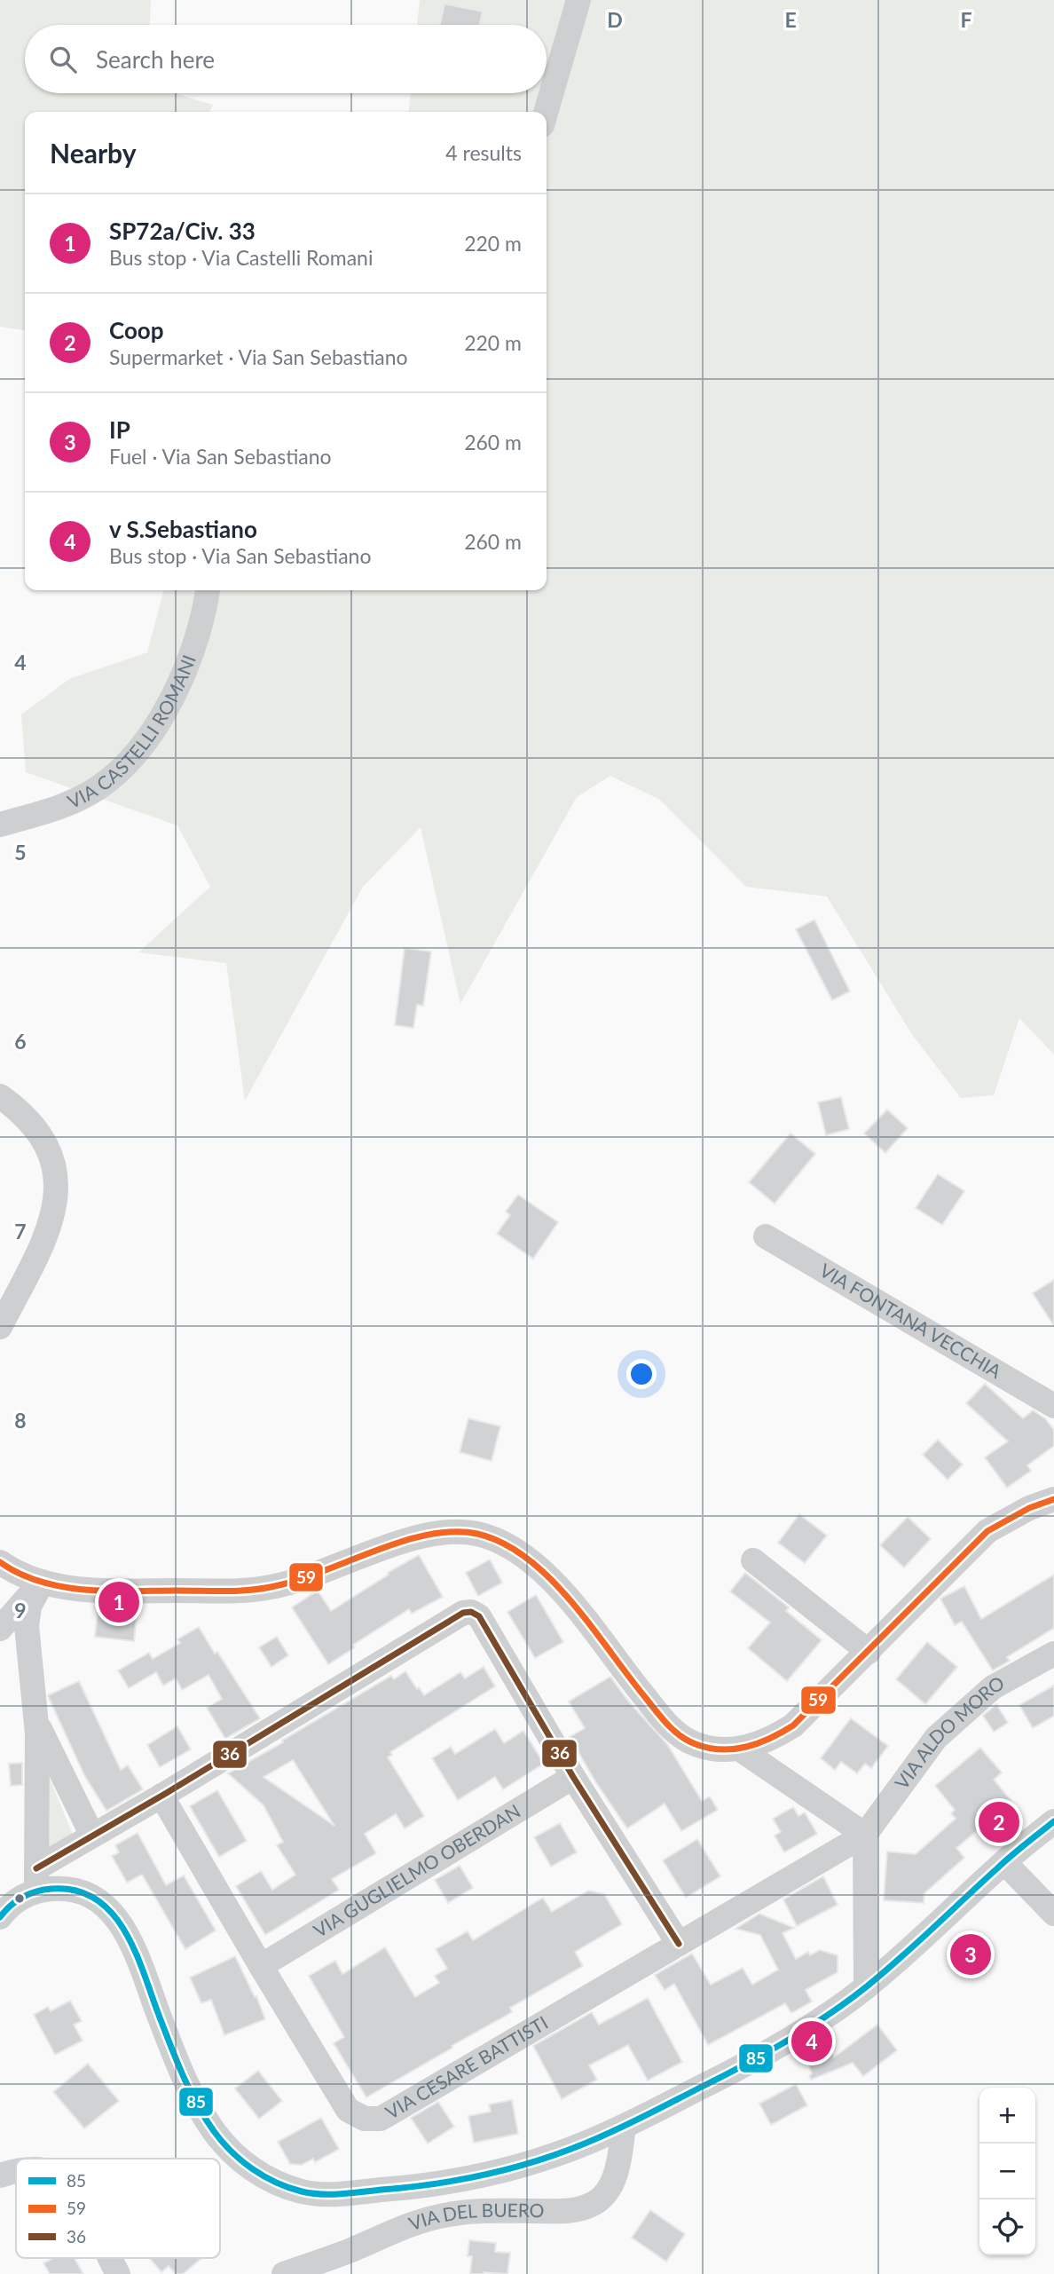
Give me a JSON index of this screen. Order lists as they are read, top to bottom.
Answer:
{
  "streets": {
    "street": [
      "VIA CASTELLI ROMANI",
      "VIA FONTANA VECCHIA",
      "VIA ALDO MORO",
      "VIA GUGLIELMO OBERDAN",
      "VIA CESARE BATTISTI",
      "VIA DEL BUERO"
    ]
  },
  "crossings": [
    ["VIA ALDO MORO", "VIA CESARE BATTISTI"],
    ["VIA GUGLIELMO OBERDAN", "VIA CESARE BATTISTI"]
  ],
  "lines": ["transit line 59", "transit line 36", "transit line 85"],
  "legend": ["85", "59", "36"],
  "page": {
    "search": "Search here",
    "heading": ["Nearby", "4 results"],
    "list": [
      {
        "mark": "1",
        "name": "SP72a/Civ. 33",
        "note": "Bus stop · Via Castelli Romani",
        "value": "220 m"
      },
      {
        "mark": "2",
        "name": "Coop",
        "note": "Supermarket · Via San Sebastiano",
        "value": "220 m"
      },
      {
        "mark": "3",
        "name": "IP",
        "note": "Fuel · Via San Sebastiano",
        "value": "260 m"
      },
      {
        "mark": "4",
        "name": "v S.Sebastiano",
        "note": "Bus stop · Via San Sebastiano",
        "value": "260 m"
      }
    ],
    "pins": [
      "1",
      "2",
      "3",
      "4"
    ],
    "map_buttons": ["+", "−"]
  },
  "grid": {
    "columns": ["D", "E", "F"],
    "rows": [
      "4",
      "5",
      "6",
      "7",
      "8",
      "9"
    ]
  }
}
